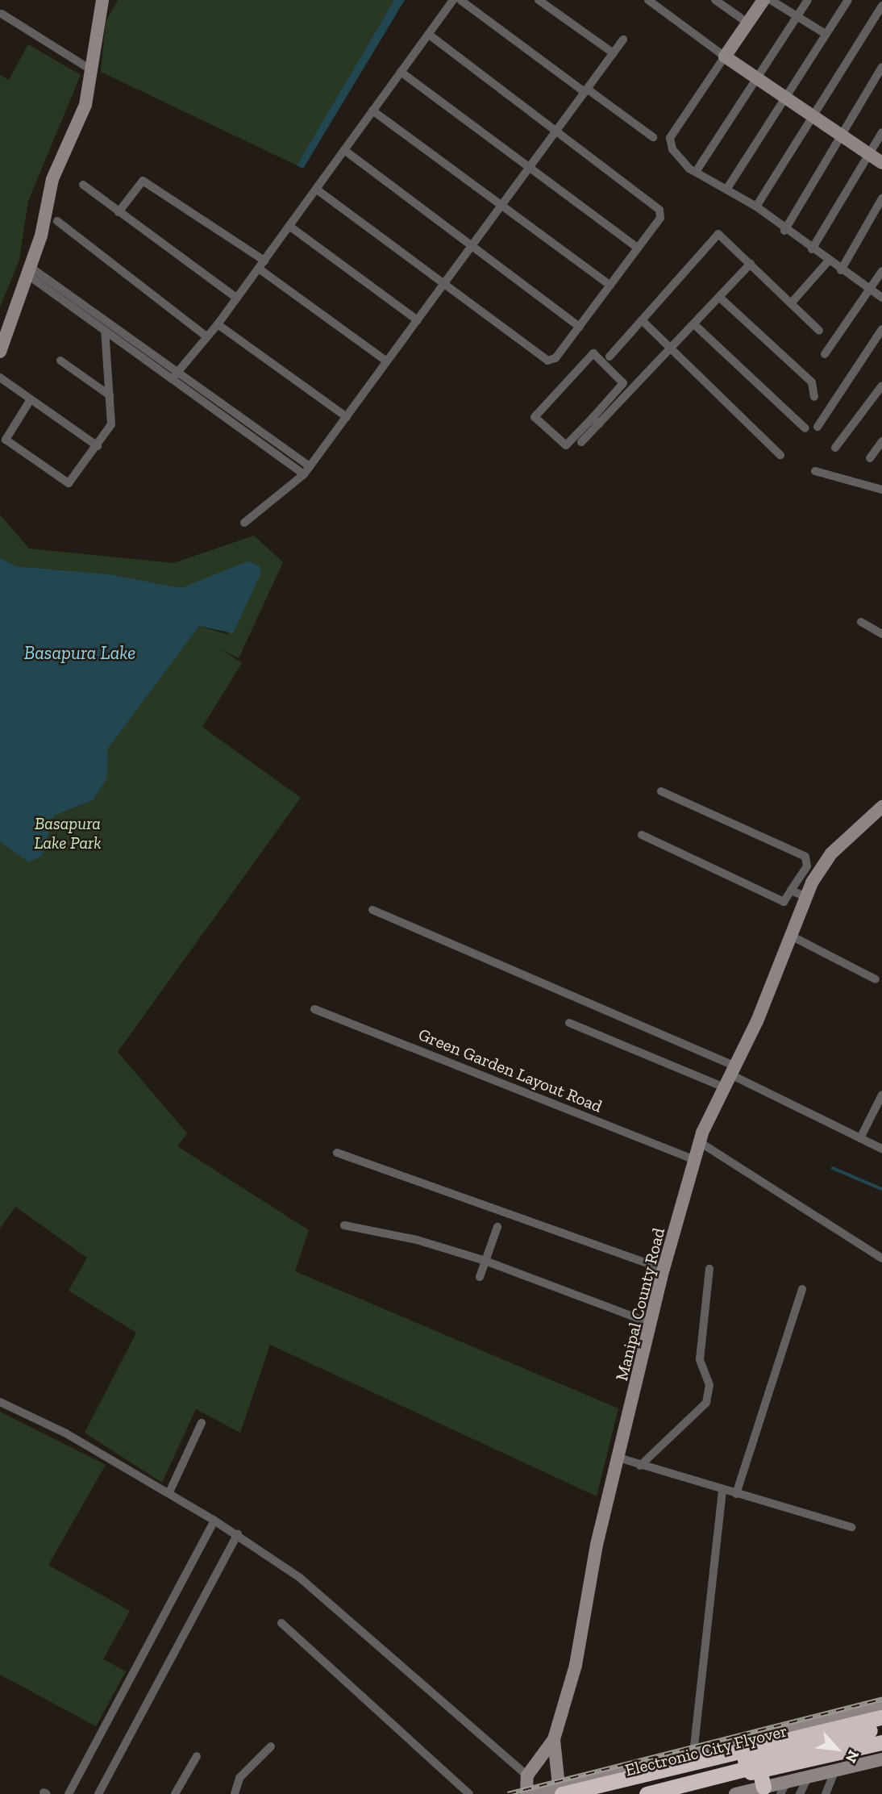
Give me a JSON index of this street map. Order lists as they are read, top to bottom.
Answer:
{
  "streets": {
    "highway": ["Electronic City Flyover"],
    "street": ["Green Garden Layout Road", "Manipal County Road"]
  },
  "crossings": [
    ["Green Garden Layout Road", "Manipal County Road"]
  ],
  "water": ["Basapura Lake"],
  "parks": ["Basapura Lake Park"],
  "north": "bottom right"
}
